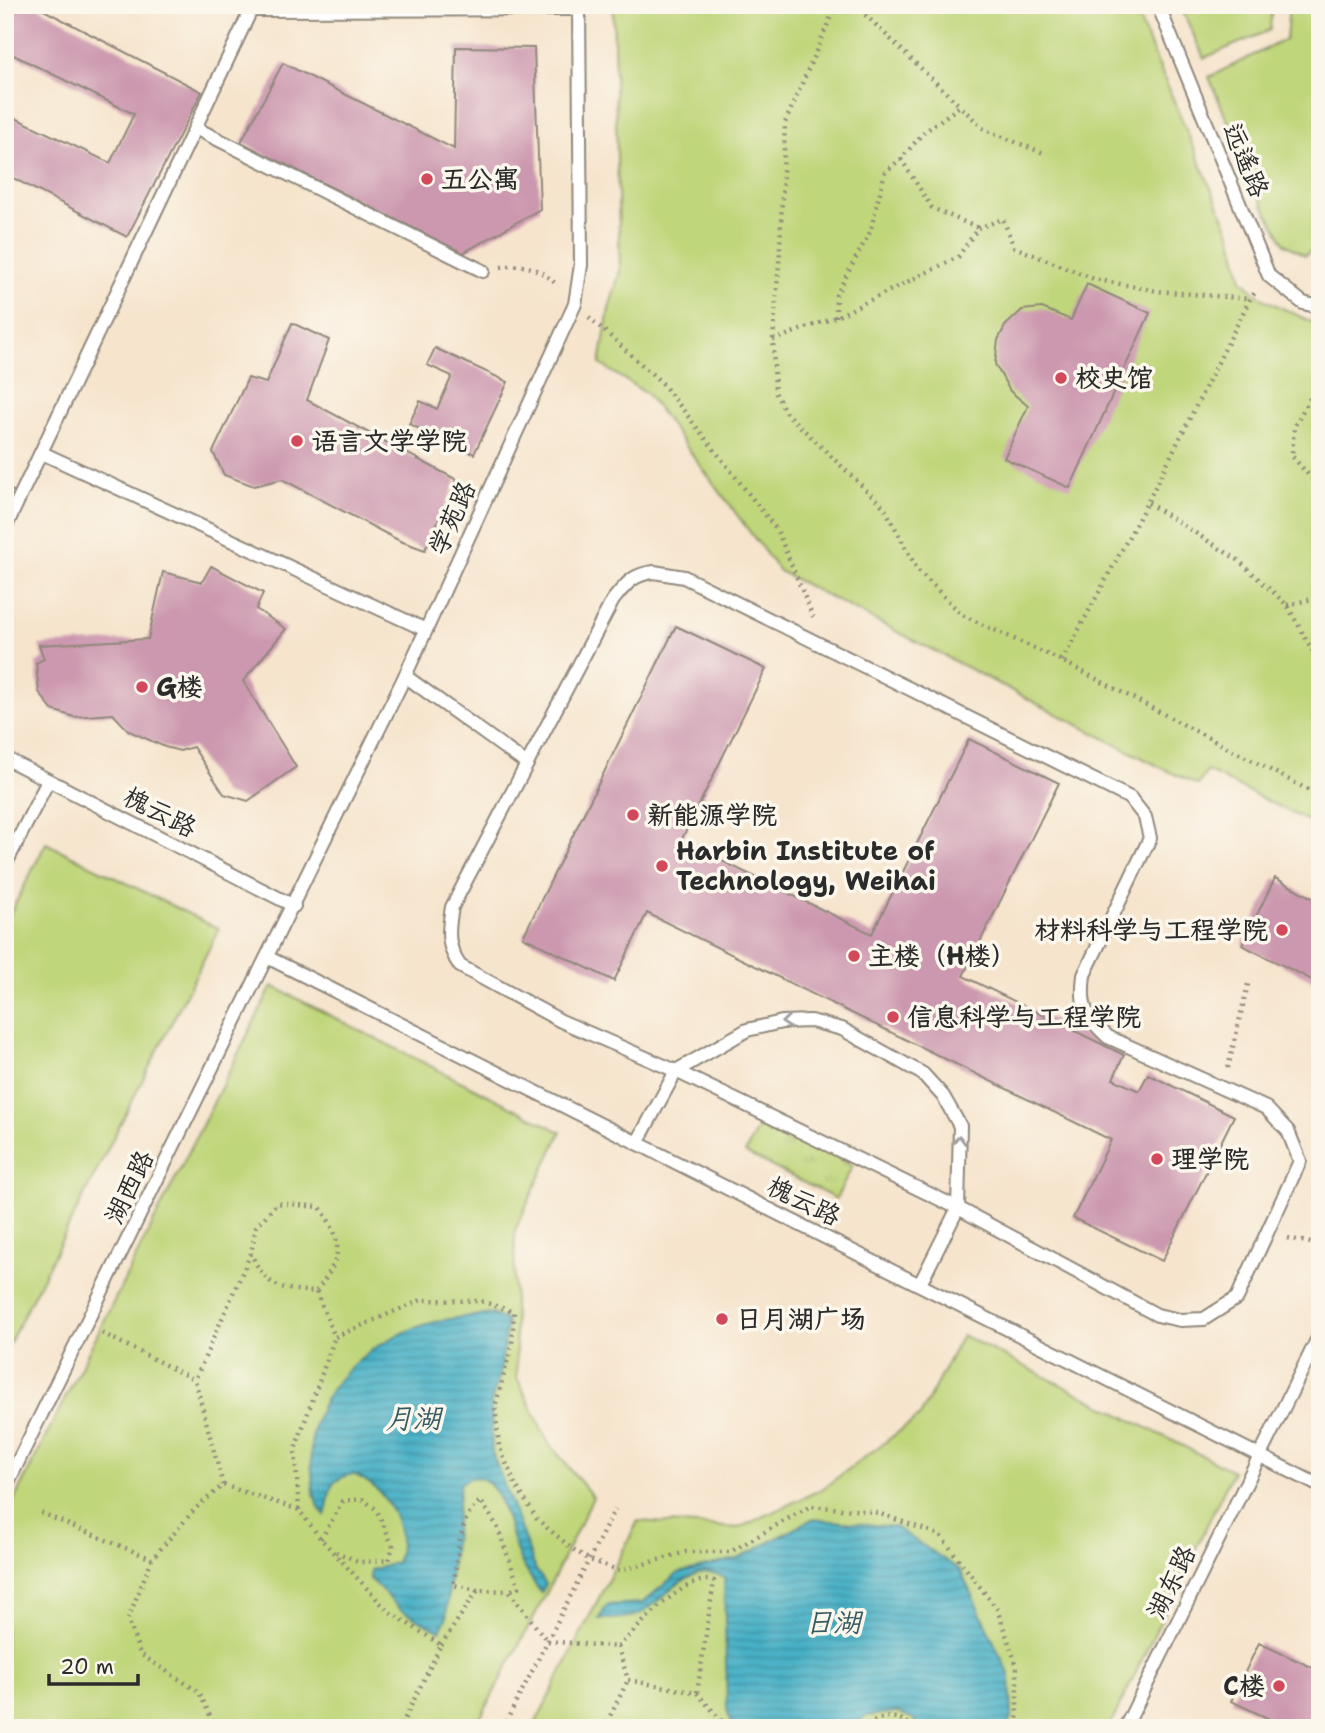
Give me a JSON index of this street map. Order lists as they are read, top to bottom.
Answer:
{
  "streets": {
    "lane": [
      "远遥路",
      "学苑路",
      "槐云路",
      "湖西路",
      "湖东路"
    ]
  },
  "crossings": [
    ["学苑路", "槐云路"],
    ["学苑路", "湖西路"],
    ["槐云路", "湖西路"],
    ["槐云路", "湖东路"]
  ],
  "water": ["月湖", "日湖"],
  "places": [
    "五公寓",
    "校史馆",
    "语言文学学院",
    "G楼",
    "新能源学院",
    "Harbin Institute of Technology, Weihai",
    "材料科学与工程学院",
    "主楼（H楼）",
    "信息科学与工程学院",
    "理学院",
    "日月湖广场",
    "C楼"
  ],
  "scale_bar": "20 m"
}
